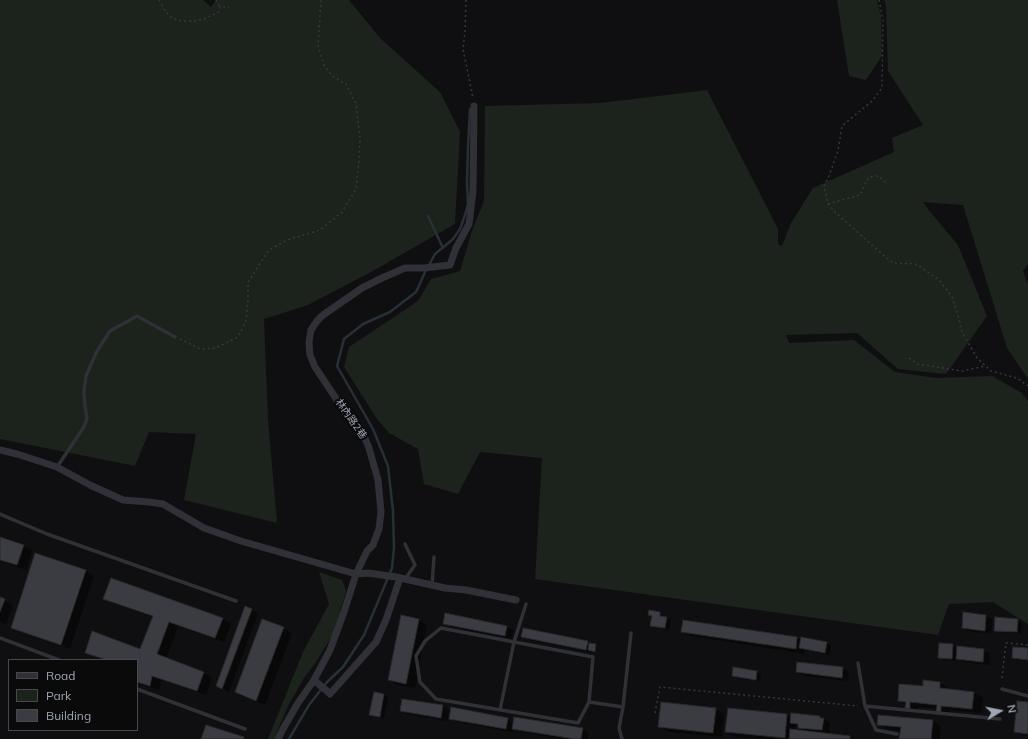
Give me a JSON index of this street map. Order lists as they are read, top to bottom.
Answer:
{
  "streets": {
    "street": ["林內路2巷"]
  },
  "legend": ["Road", "Park", "Building"],
  "north": "right"
}
